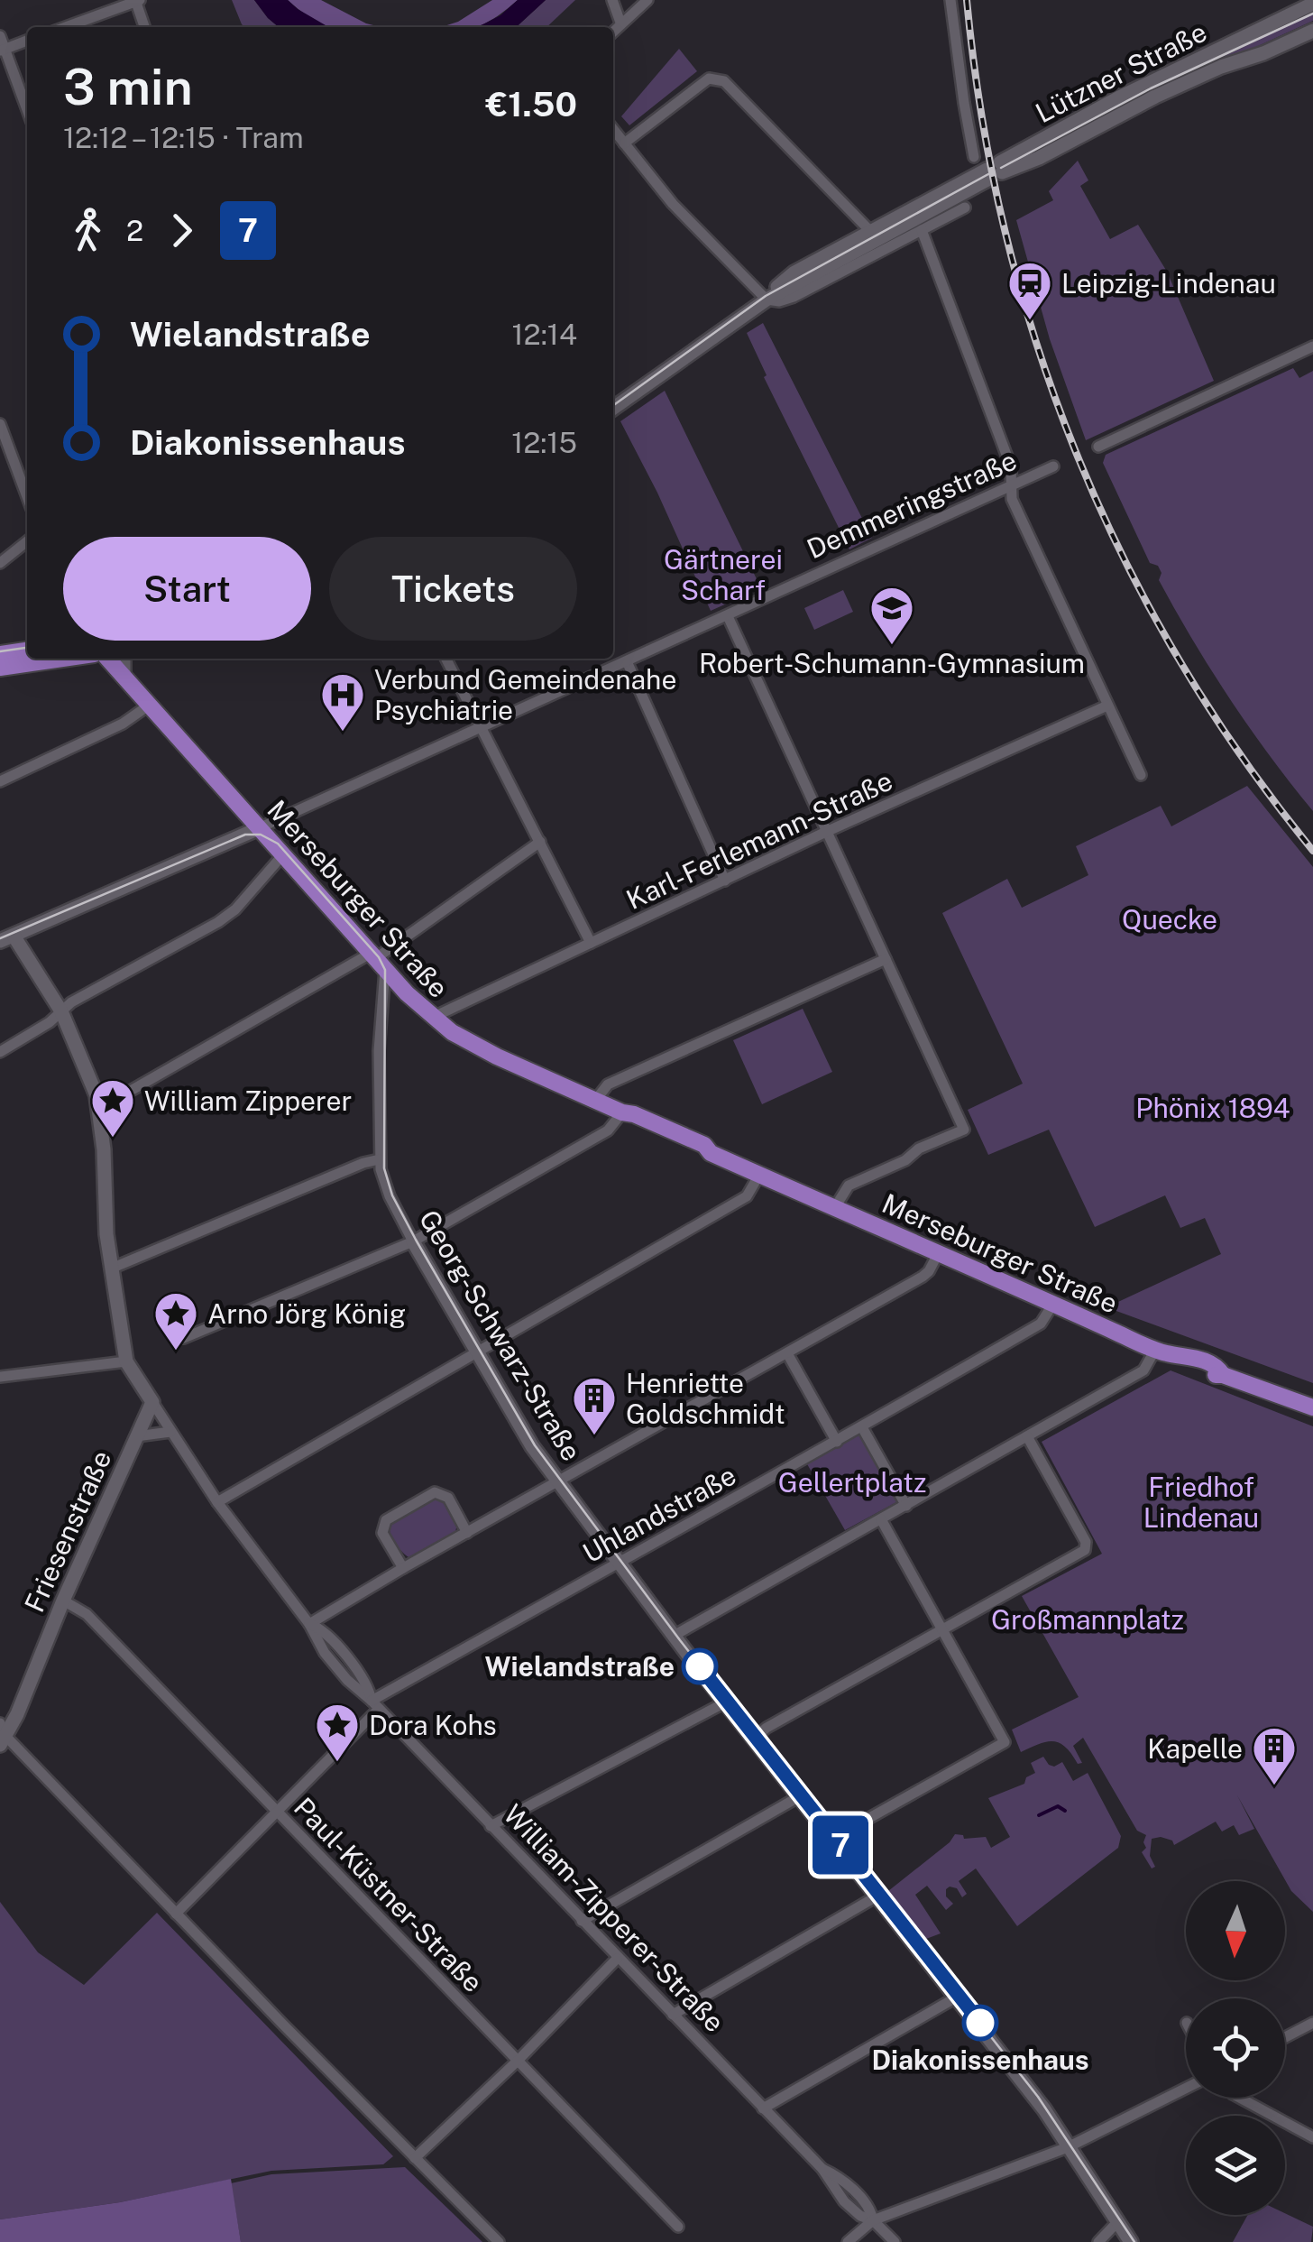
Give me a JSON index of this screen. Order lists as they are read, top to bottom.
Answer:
{
  "streets": {
    "main road": ["Merseburger Straße"],
    "street": [
      "Lützner Straße",
      "Demmeringstraße",
      "Karl-Ferlemann-Straße",
      "Georg-Schwarz-Straße",
      "Uhlandstraße",
      "Friesenstraße",
      "Paul-Küstner-Straße",
      "William-Zipperer-Straße"
    ]
  },
  "crossings": [
    ["Demmeringstraße", "Merseburger Straße"],
    ["Demmeringstraße", "William-Zipperer-Straße"],
    ["Karl-Ferlemann-Straße", "Merseburger Straße"],
    ["Merseburger Straße", "Georg-Schwarz-Straße"],
    ["Merseburger Straße", "Uhlandstraße"],
    ["Georg-Schwarz-Straße", "Uhlandstraße"],
    ["Uhlandstraße", "Paul-Küstner-Straße"],
    ["Uhlandstraße", "William-Zipperer-Straße"],
    ["Friesenstraße", "Paul-Küstner-Straße"],
    ["Friesenstraße", "William-Zipperer-Straße"]
  ],
  "parks": [
    "Gärtnerei Scharf",
    "Quecke",
    "Phönix 1894",
    "Gellertplatz",
    "Friedhof Lindenau",
    "Großmannplatz"
  ],
  "places": {
    "station": ["Leipzig-Lindenau"],
    "school or university": ["Robert-Schumann-Gymnasium"],
    "hospital": ["Verbund Gemeindenahe Psychiatrie"],
    "place": ["William Zipperer", "Arno Jörg König", "Dora Kohs"],
    "building": ["Henriette Goldschmidt", "Kapelle"],
    "other": ["Wielandstraße", "Diakonissenhaus"]
  },
  "lines": ["tram line 7"],
  "north": "bottom",
  "page": {
    "on_map": "7",
    "heading": ["3 min", "12:12 – 12:15 · Tram", "€1.50"],
    "legs": ["2", "7"],
    "list": [
      {
        "name": "Wielandstraße",
        "value": "12:14"
      },
      {
        "name": "Diakonissenhaus",
        "value": "12:15"
      }
    ],
    "buttons": ["Start", "Tickets"]
  }
}
